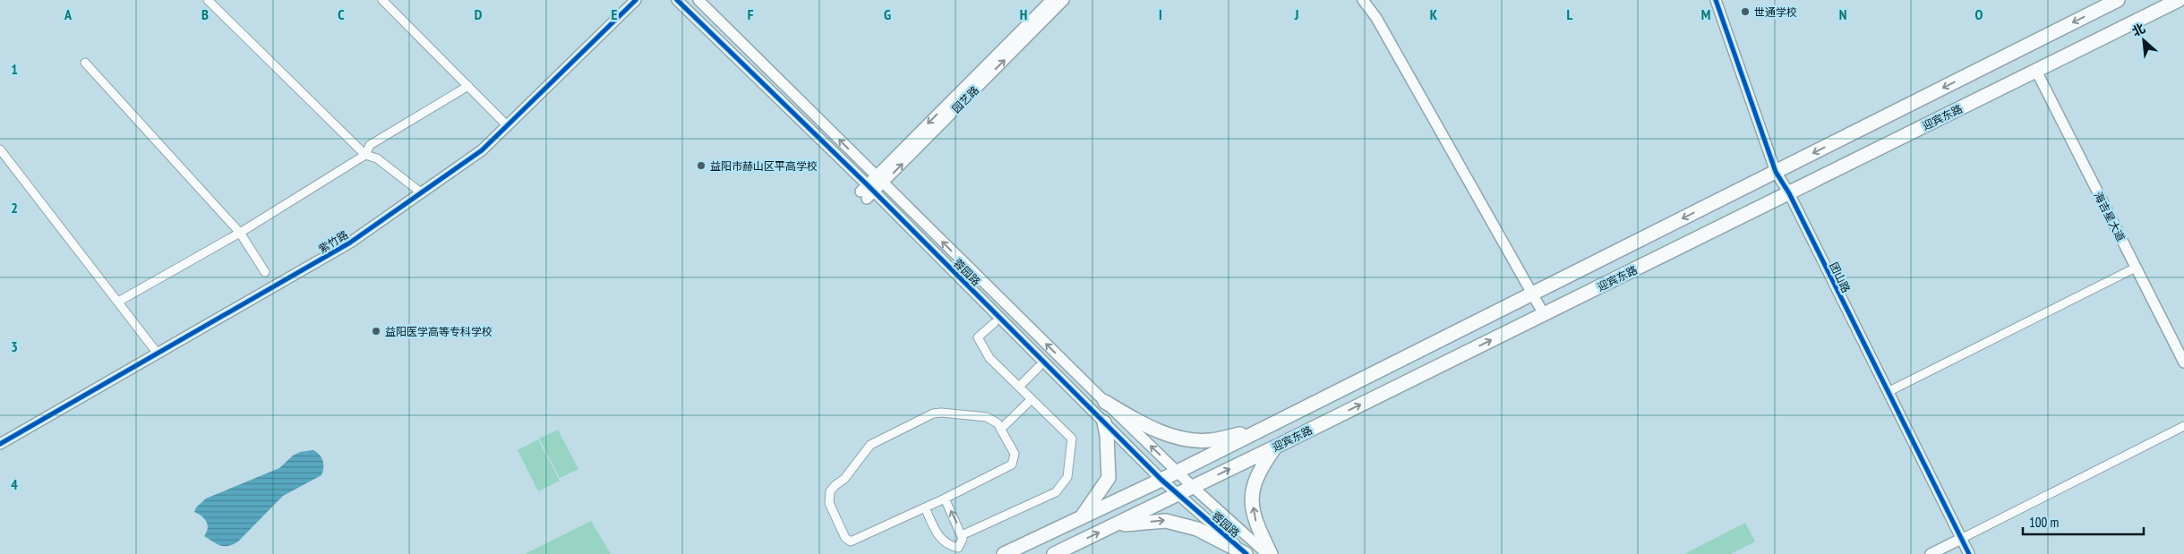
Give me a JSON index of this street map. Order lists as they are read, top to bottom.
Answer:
{
  "streets": {
    "highway": ["迎宾东路"],
    "street": [
      "园艺路",
      "海吉星大道",
      "紫竹路",
      "蓉园路",
      "团山路"
    ]
  },
  "crossings": [
    ["园艺路", "蓉园路"],
    ["迎宾东路", "海吉星大道"],
    ["迎宾东路", "蓉园路"],
    ["迎宾东路", "团山路"]
  ],
  "places": ["世通学校", "益阳市赫山区平高学校", "益阳医学高等专科学校"],
  "scale_bar": "100 m",
  "north": "top left",
  "grid": {
    "columns": [
      "A",
      "B",
      "C",
      "D",
      "E",
      "F",
      "G",
      "H",
      "I",
      "J",
      "K",
      "L",
      "M",
      "N",
      "O"
    ],
    "rows": [
      "1",
      "2",
      "3",
      "4"
    ]
  }
}
